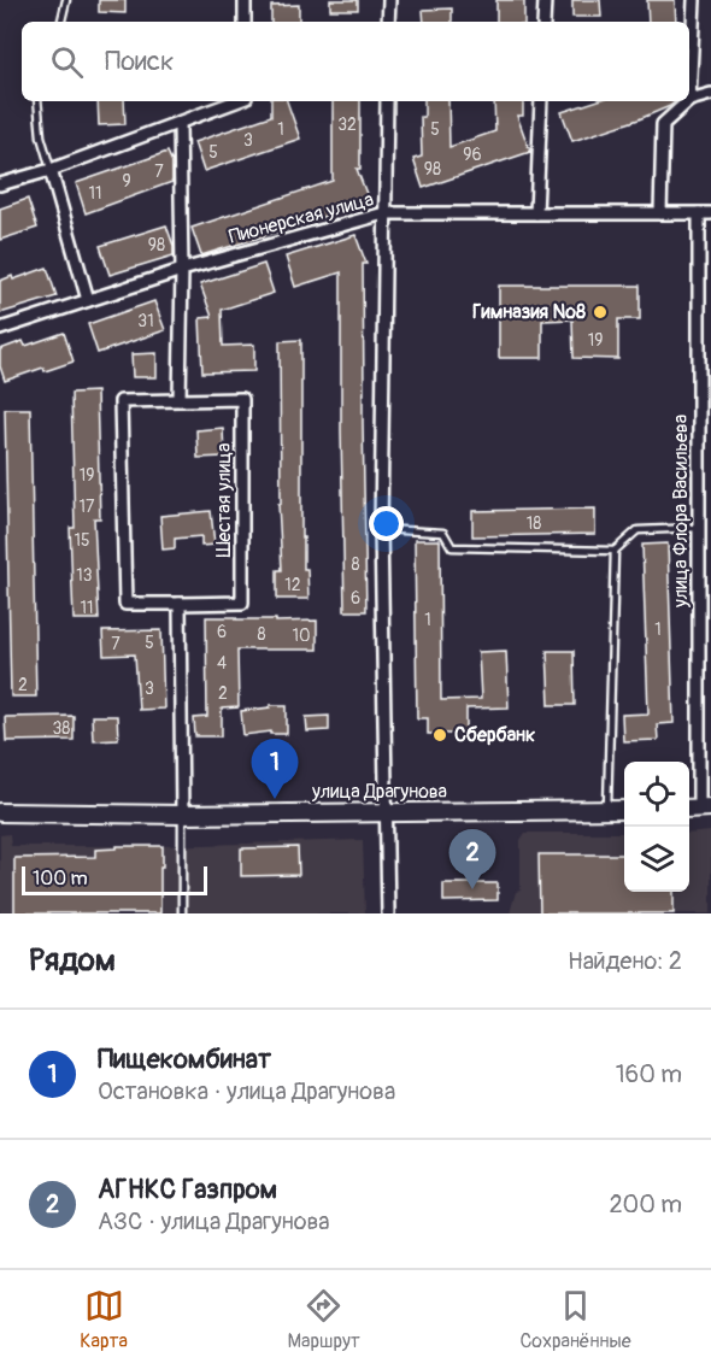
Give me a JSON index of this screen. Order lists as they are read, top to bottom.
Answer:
{
  "streets": {
    "main road": ["улица Драгунова"],
    "street": ["Пионерская улица", "Шестая улица", "улица Флора Васильева"]
  },
  "crossings": [
    ["Пионерская улица", "улица Флора Васильева"]
  ],
  "places": ["Гимназия №8", "Сбербанк"],
  "house_numbers": [
    "32",
    "1",
    "5",
    "3",
    "5",
    "96",
    "98",
    "7",
    "9",
    "11",
    "98",
    "31",
    "19",
    "19",
    "17",
    "18",
    "15",
    "8",
    "13",
    "12",
    "6",
    "11",
    "1",
    "1",
    "6",
    "8",
    "10",
    "5",
    "7",
    "4",
    "2",
    "3",
    "2",
    "38"
  ],
  "scale_bar": "100 m",
  "page": {
    "search": "Поиск",
    "pins": ["1", "2"],
    "scale": "100 m",
    "heading": ["Рядом", "Найдено: 2"],
    "list": [
      {
        "mark": "1",
        "name": "Пищекомбинат",
        "note": "Остановка · улица Драгунова",
        "value": "160 m"
      },
      {
        "mark": "2",
        "name": "АГНКС Газпром",
        "note": "АЗС · улица Драгунова",
        "value": "200 m"
      }
    ],
    "nav": ["Карта", "Маршрут", "Сохранённые"]
  }
}
